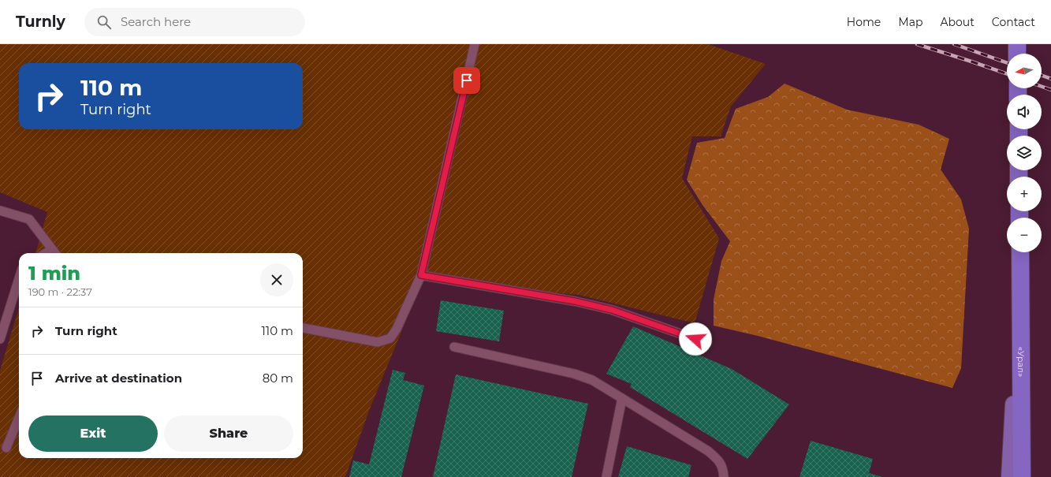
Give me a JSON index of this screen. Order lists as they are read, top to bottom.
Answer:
{
  "streets": {
    "highway": ["«Урал»"]
  },
  "north": "left",
  "page": {
    "header": "Turnly",
    "search": "Search here",
    "nav": [
      "Home",
      "Map",
      "About",
      "Contact"
    ],
    "map_buttons": ["+", "−"],
    "turn": ["110 m", "Turn right"],
    "heading": ["1 min", "190 m · 22:37"],
    "list": [
      {
        "name": "Turn right",
        "value": "110 m"
      },
      {
        "name": "Arrive at destination",
        "value": "80 m"
      }
    ],
    "buttons": ["Exit", "Share"]
  }
}
